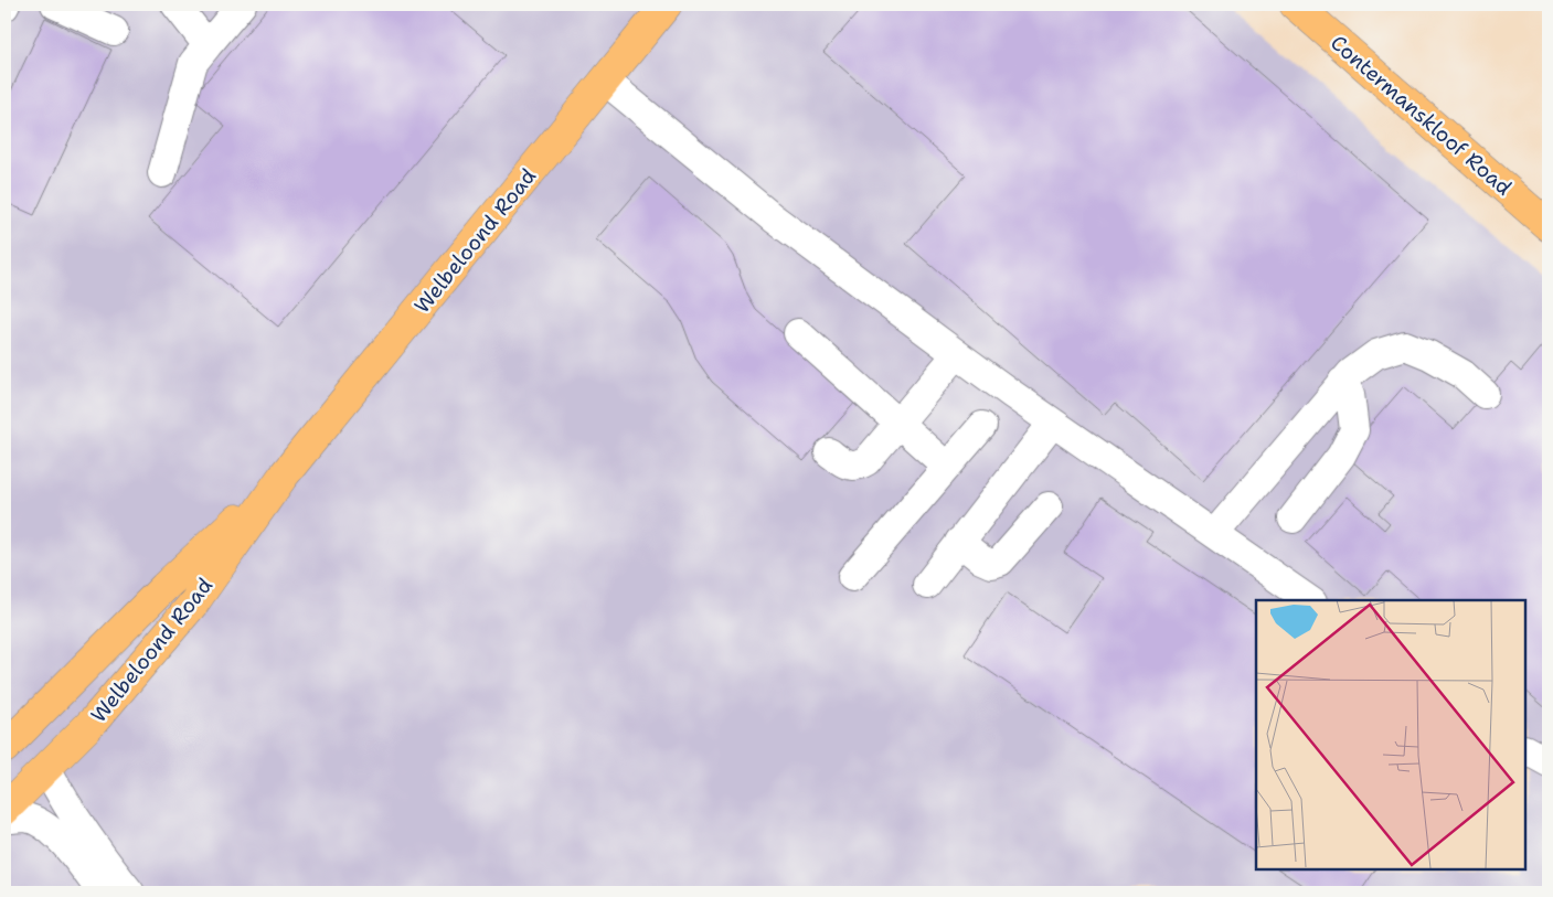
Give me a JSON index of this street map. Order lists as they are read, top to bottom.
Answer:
{
  "streets": {
    "main road": ["Contermanskloof Road", "Welbeloond Road"]
  }
}
